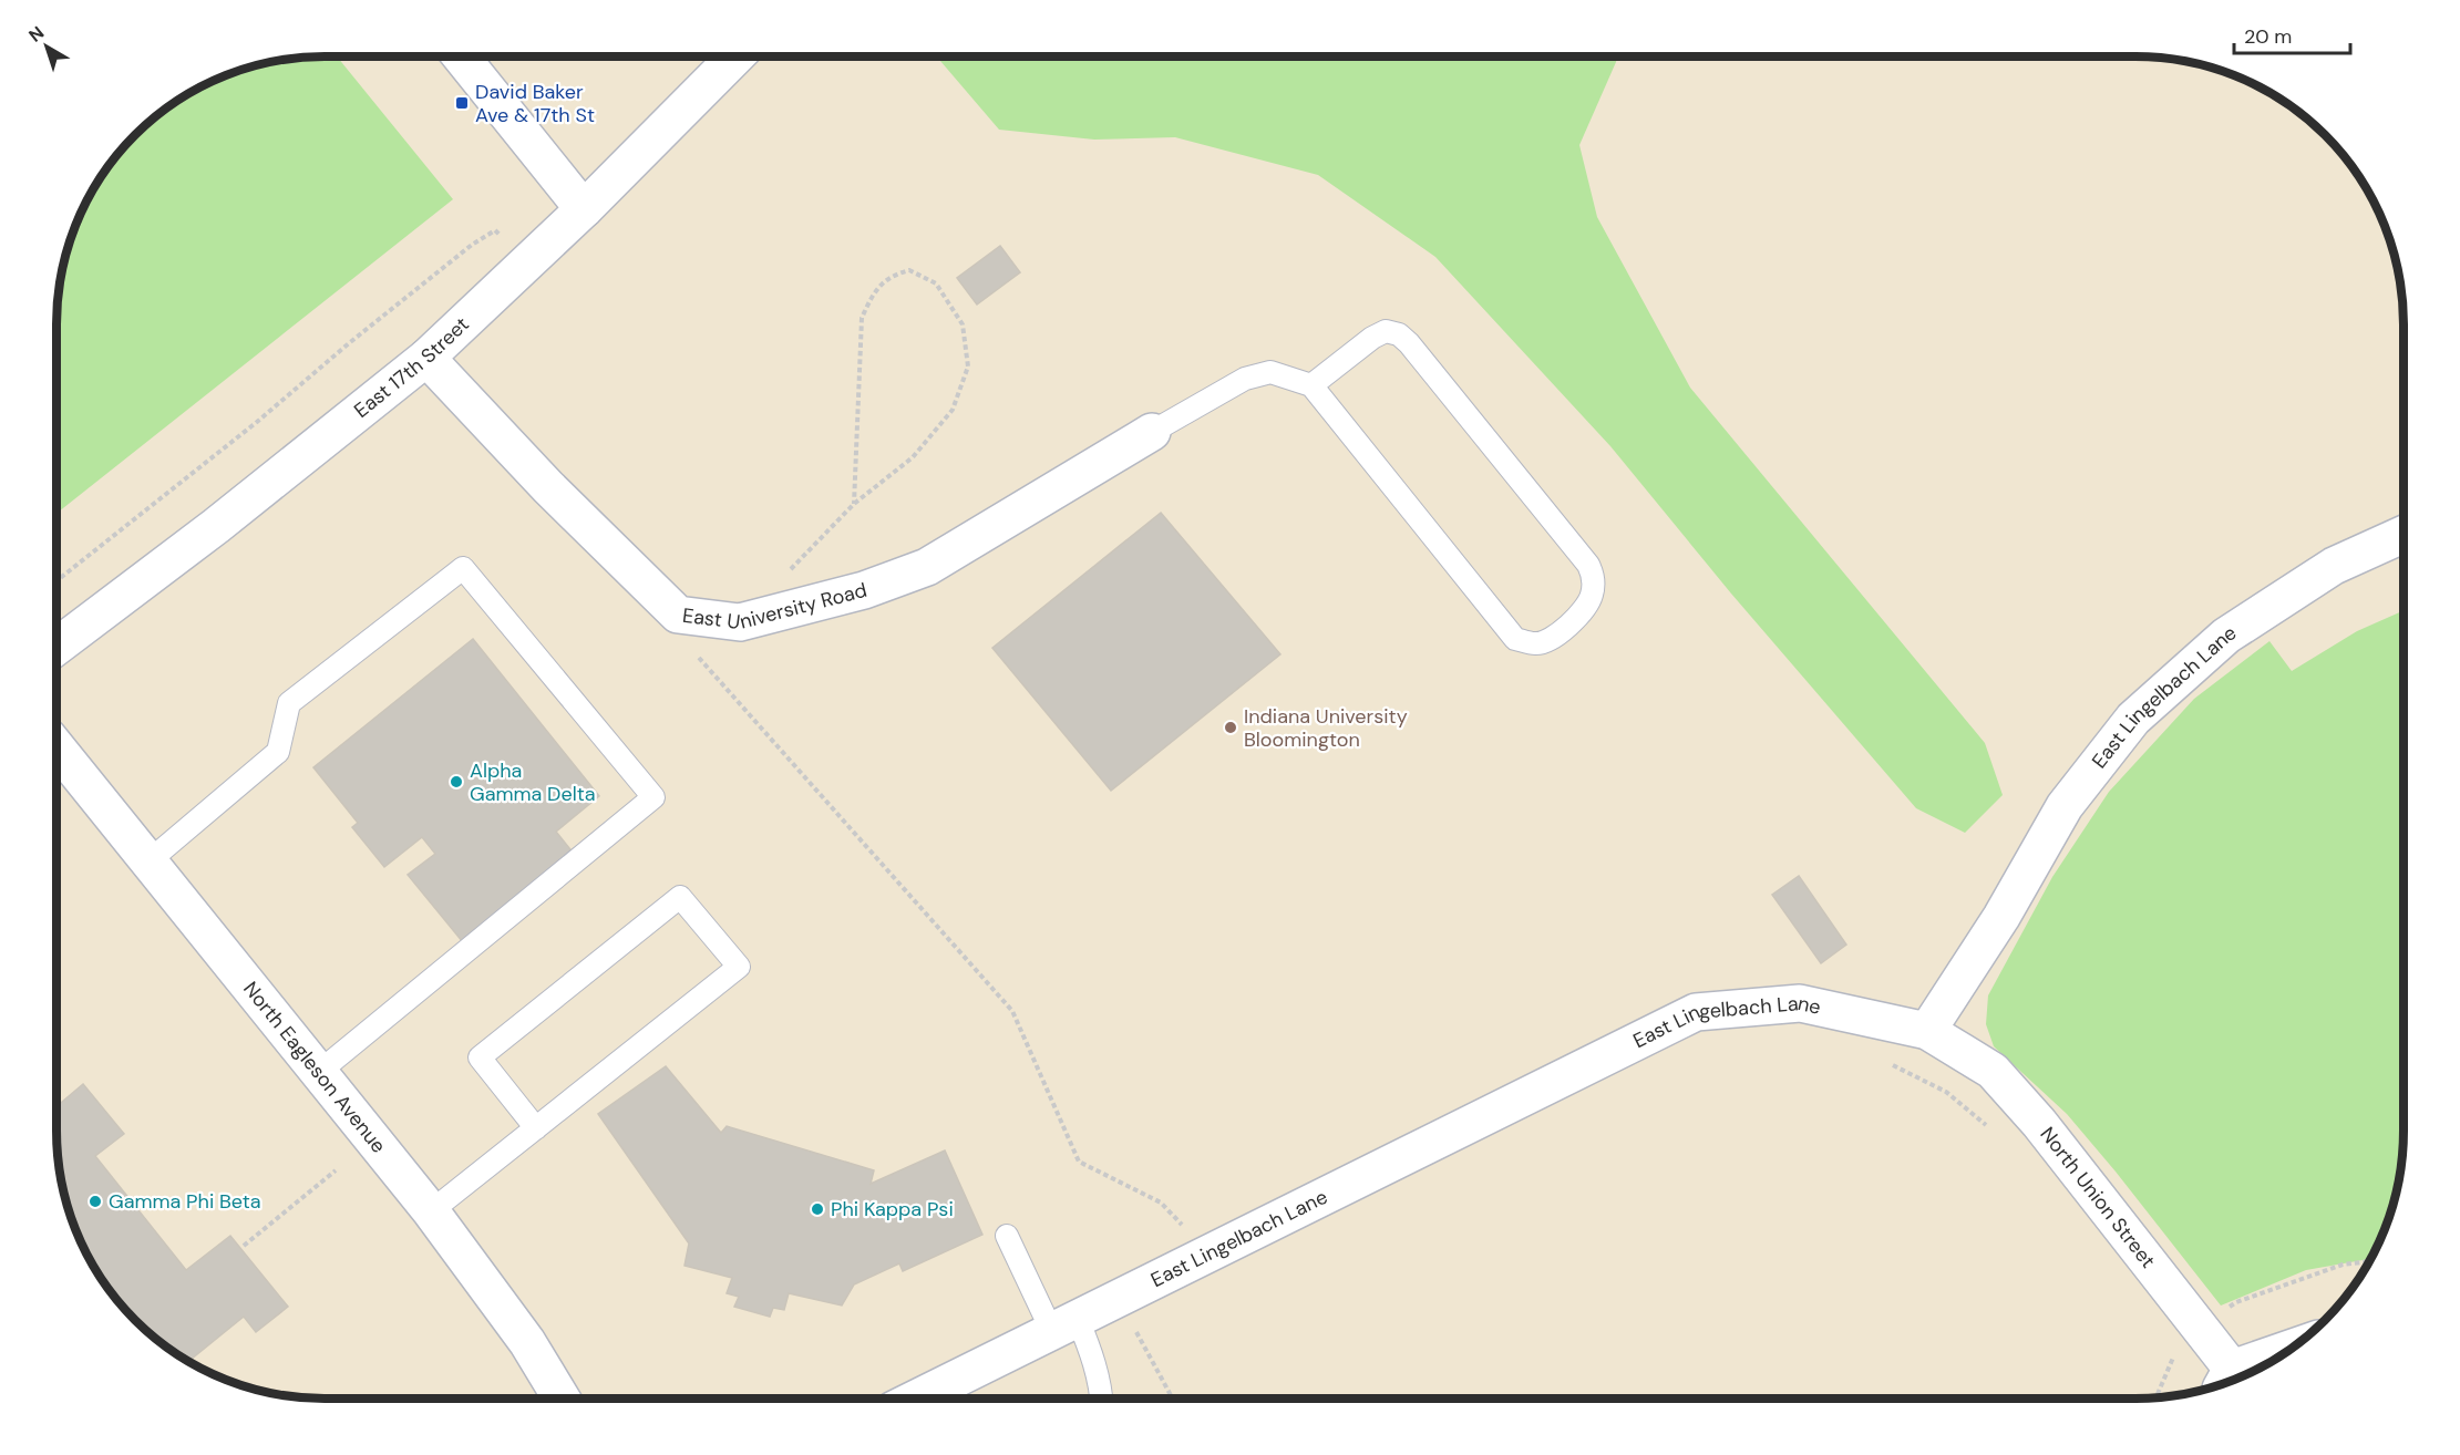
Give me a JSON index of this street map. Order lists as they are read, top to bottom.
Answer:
{
  "streets": {
    "street": [
      "East 17th Street",
      "East University Road",
      "East Lingelbach Lane",
      "North Eagleson Avenue",
      "North Union Street"
    ]
  },
  "crossings": [
    ["East 17th Street", "East University Road"],
    ["East Lingelbach Lane", "North Union Street"]
  ],
  "places": {
    "transit": ["David Baker Ave & 17th St"],
    "other": [
      "Indiana University Bloomington",
      "Alpha Gamma Delta",
      "Gamma Phi Beta",
      "Phi Kappa Psi"
    ]
  },
  "scale_bar": "20 m",
  "north": "top left"
}
